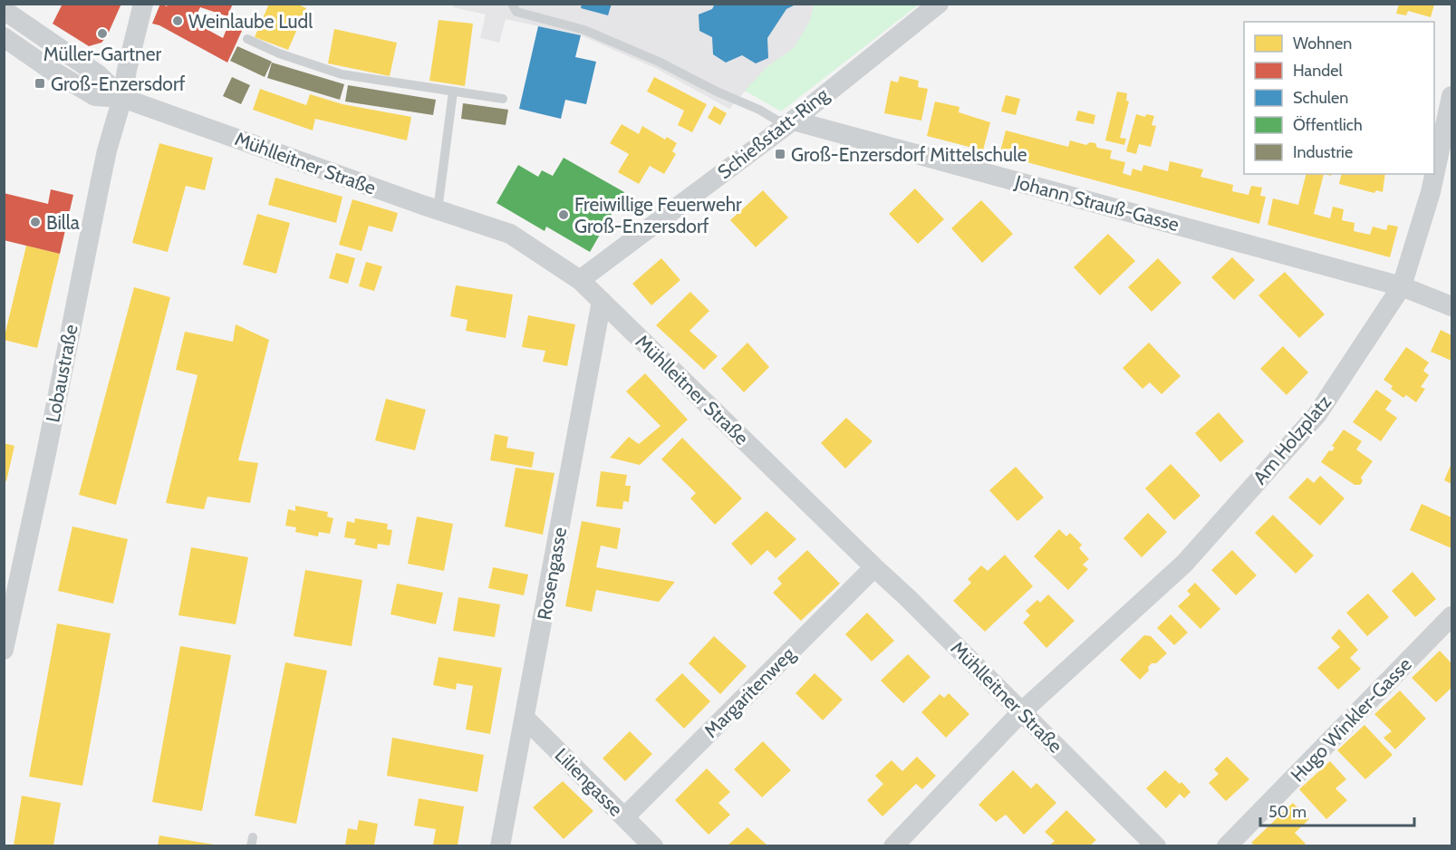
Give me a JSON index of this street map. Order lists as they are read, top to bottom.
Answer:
{
  "streets": {
    "street": [
      "Schießstatt-Ring",
      "Mühlleitner Straße",
      "Johann Strauß-Gasse",
      "Lobaustraße",
      "Am Holzplatz",
      "Rosengasse",
      "Margaritenweg",
      "Hugo Winkler-Gasse",
      "Liliengasse"
    ]
  },
  "crossings": [
    ["Schießstatt-Ring", "Mühlleitner Straße"],
    ["Schießstatt-Ring", "Johann Strauß-Gasse"],
    ["Mühlleitner Straße", "Lobaustraße"],
    ["Mühlleitner Straße", "Am Holzplatz"],
    ["Mühlleitner Straße", "Rosengasse"],
    ["Mühlleitner Straße", "Margaritenweg"],
    ["Johann Strauß-Gasse", "Am Holzplatz"],
    ["Rosengasse", "Liliengasse"],
    ["Margaritenweg", "Liliengasse"]
  ],
  "places": {
    "other": [
      "Weinlaube Ludl",
      "Müller-Gartner",
      "Freiwillige Feuerwehr Groß-Enzersdorf",
      "Billa"
    ],
    "transit": ["Groß-Enzersdorf", "Groß-Enzersdorf Mittelschule"]
  },
  "legend": [
    "Wohnen",
    "Handel",
    "Schulen",
    "Öffentlich",
    "Industrie"
  ],
  "scale_bar": "50 m"
}
